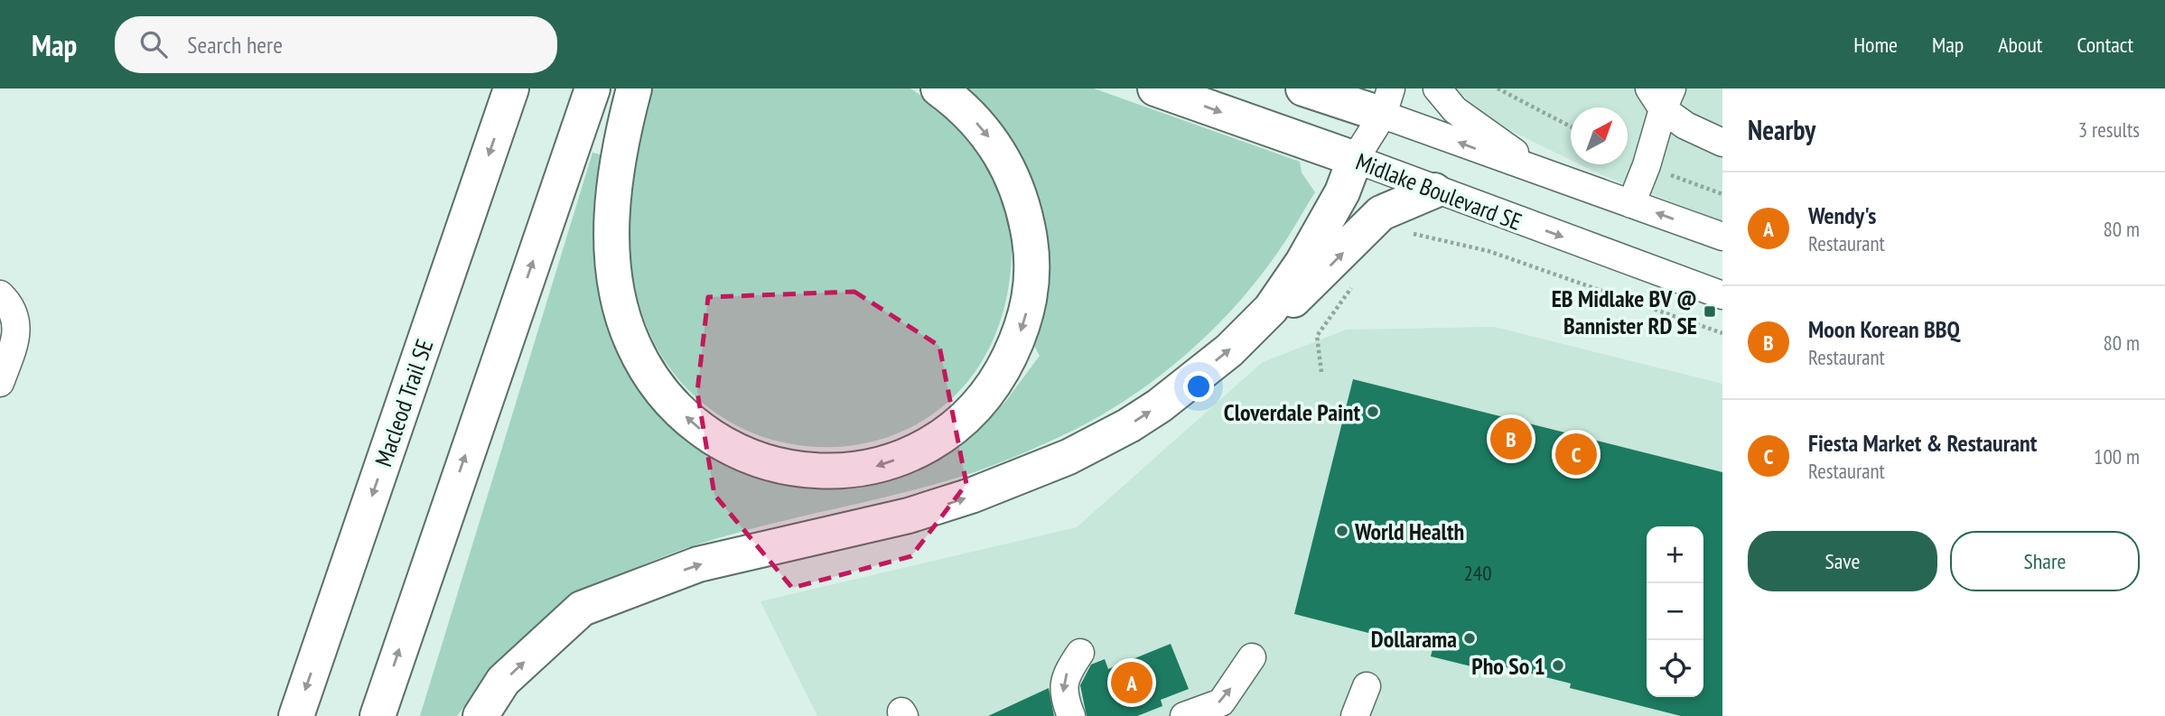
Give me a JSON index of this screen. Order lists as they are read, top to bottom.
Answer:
{
  "streets": {
    "main road": ["Midlake Boulevard SE", "Macleod Trail SE"]
  },
  "one_way": ["Midlake Boulevard SE"],
  "places": {
    "transit": ["EB Midlake BV @ Bannister RD SE"],
    "other": [
      "Cloverdale Paint",
      "World Health",
      "Dollarama",
      "Pho So 1"
    ]
  },
  "house_numbers": ["240"],
  "north": "top right",
  "page": {
    "header": "Map",
    "search": "Search here",
    "nav": [
      "Home",
      "Map",
      "About",
      "Contact"
    ],
    "heading": ["Nearby", "3 results"],
    "list": [
      {
        "mark": "A",
        "name": "Wendy's",
        "note": "Restaurant",
        "value": "80 m"
      },
      {
        "mark": "B",
        "name": "Moon Korean BBQ",
        "note": "Restaurant",
        "value": "80 m"
      },
      {
        "mark": "C",
        "name": "Fiesta Market & Restaurant",
        "note": "Restaurant",
        "value": "100 m"
      }
    ],
    "pins": ["B", "C", "A"],
    "buttons": ["Save", "Share"],
    "map_buttons": ["+", "−"]
  }
}
